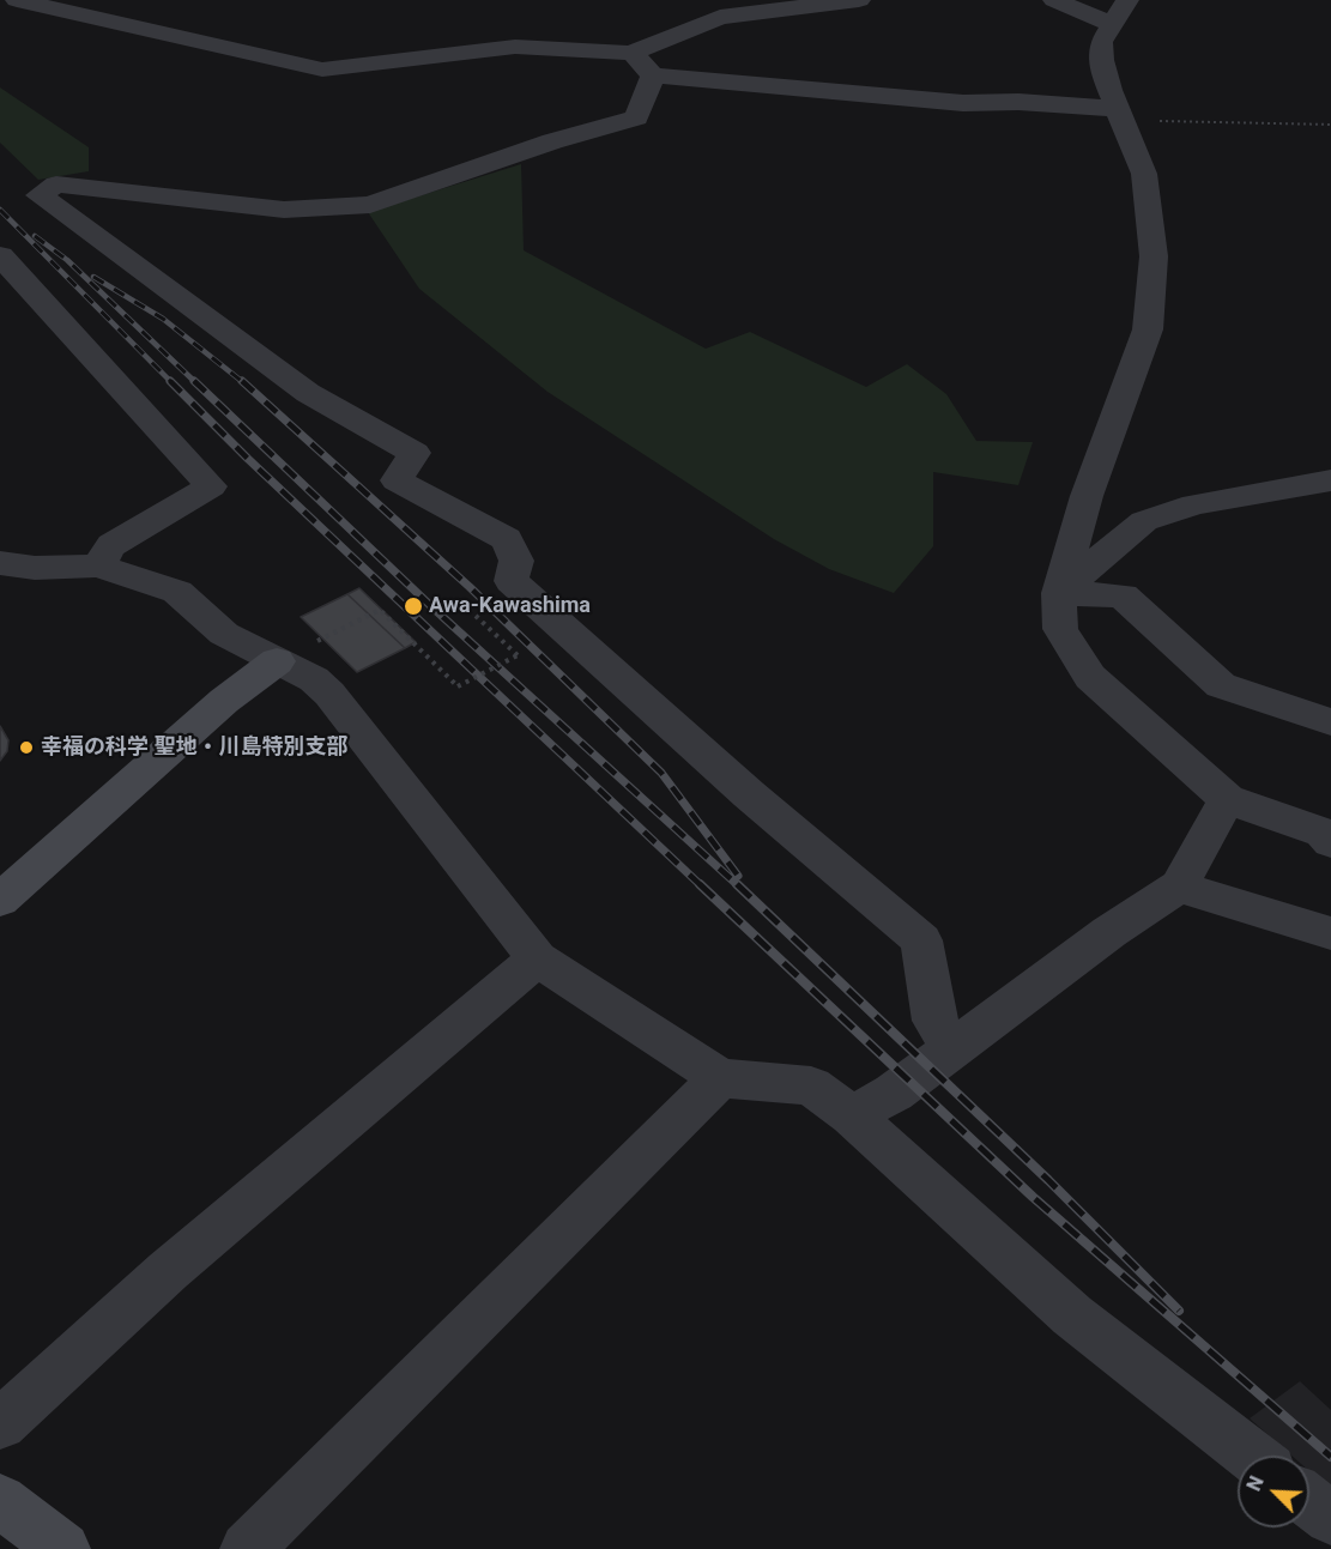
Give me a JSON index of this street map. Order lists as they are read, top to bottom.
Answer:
{
  "places": ["Awa-Kawashima", "幸福の科学 聖地・川島特別支部"],
  "north": "top left"
}
